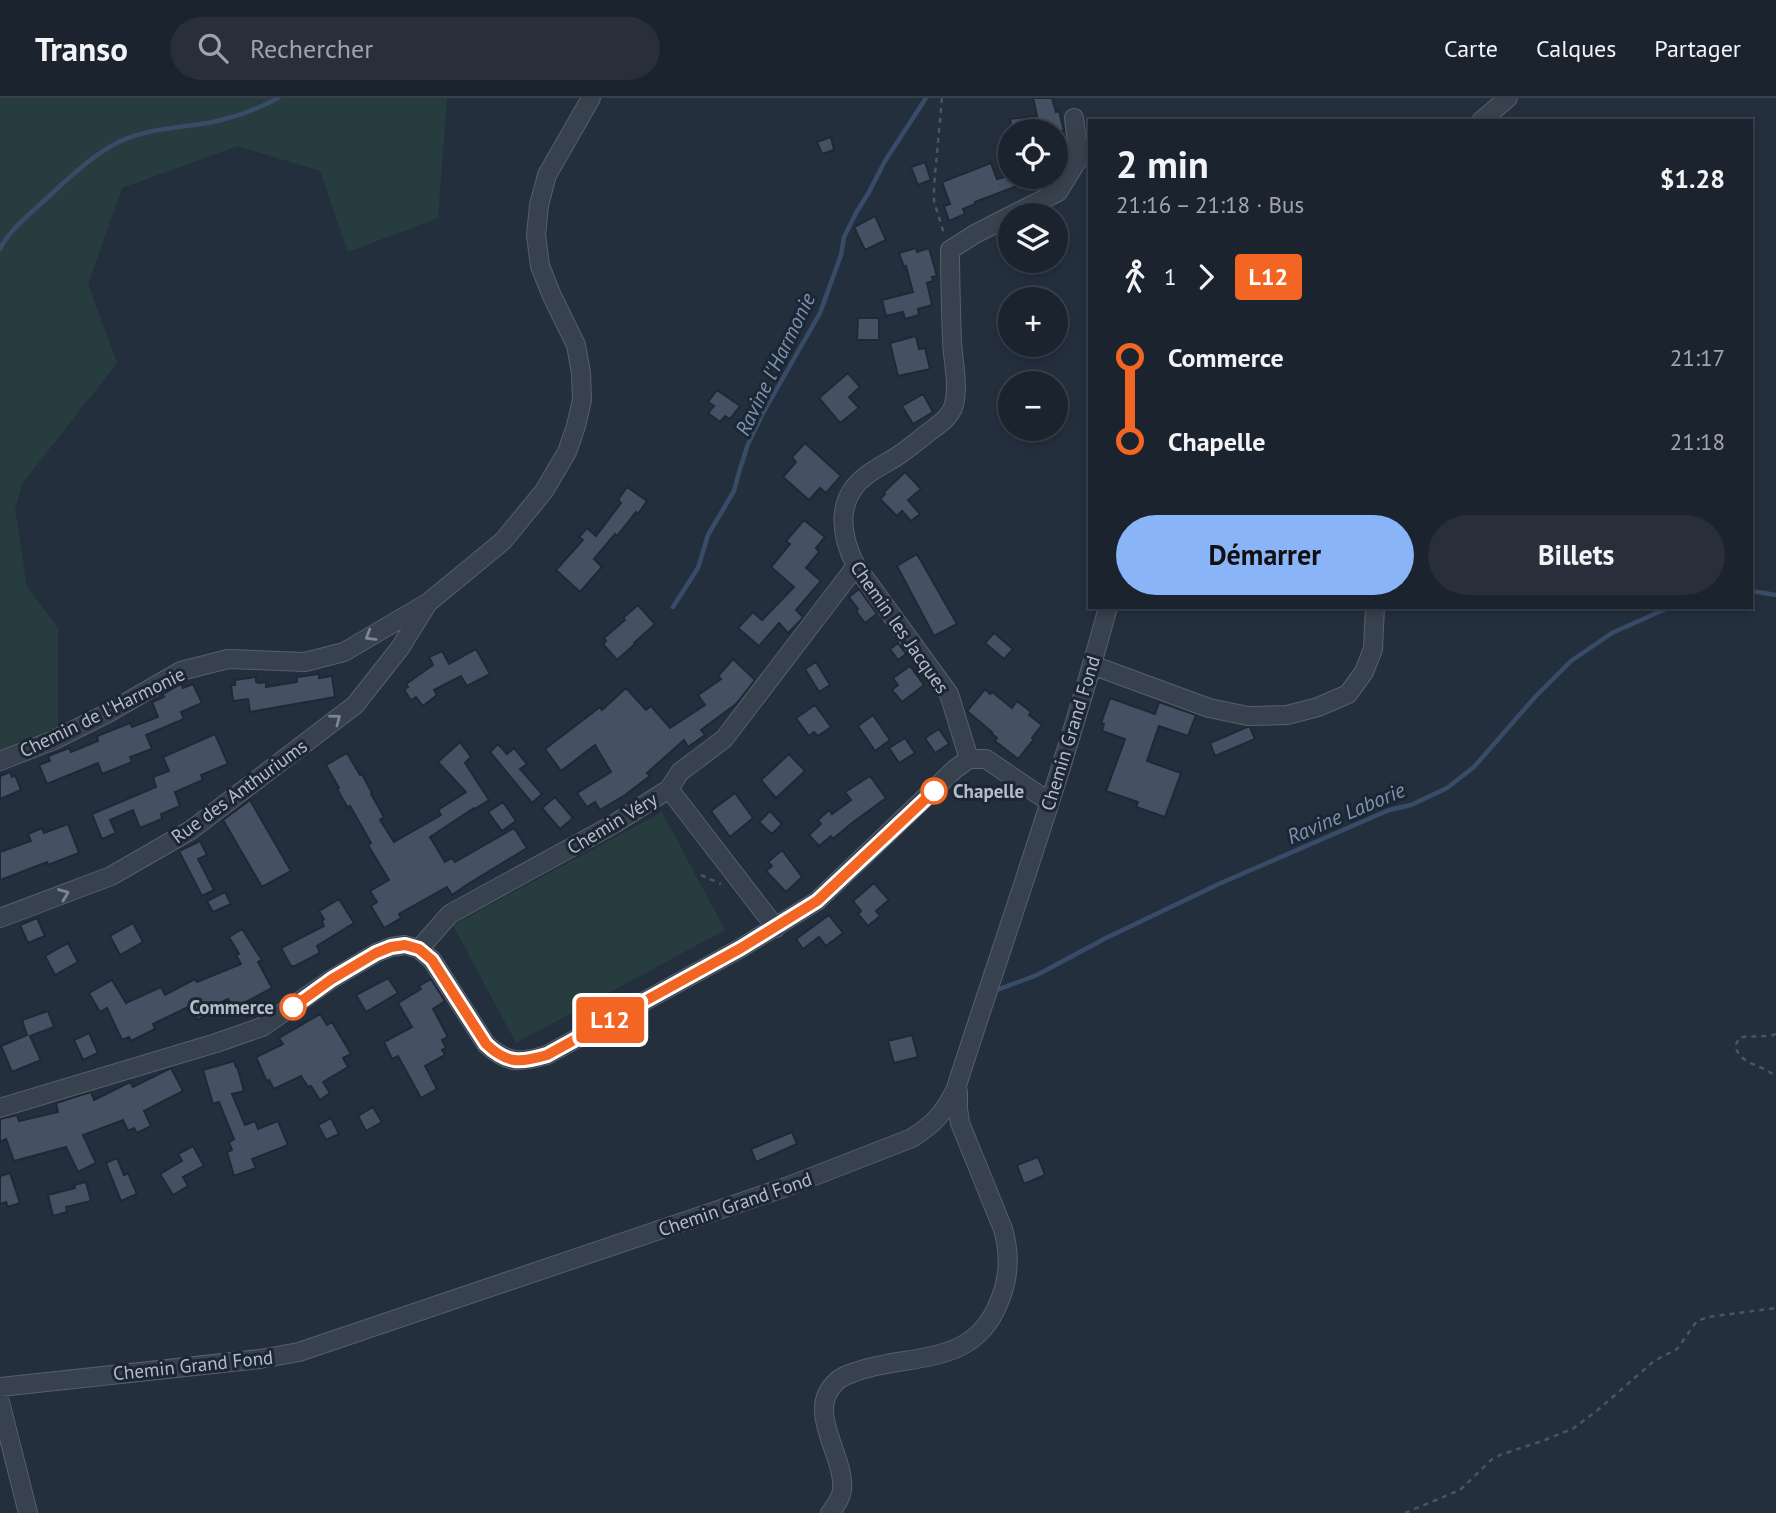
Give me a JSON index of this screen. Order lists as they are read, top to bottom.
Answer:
{
  "streets": {
    "street": [
      "Chemin les Jacques",
      "Chemin de l'Harmonie",
      "Chemin Grand Fond",
      "Rue des Anthuriums",
      "Chemin Véry"
    ]
  },
  "crossings": [
    ["Chemin les Jacques", "Chemin Véry"],
    ["Chemin de l'Harmonie", "Rue des Anthuriums"]
  ],
  "one_way": ["Chemin de l'Harmonie", "Rue des Anthuriums"],
  "water": ["Ravine l'Harmonie", "Ravine Laborie"],
  "places": ["Chapelle", "Commerce"],
  "lines": ["bus line L12"],
  "page": {
    "header": "Transo",
    "search": "Rechercher",
    "nav": ["Carte", "Calques", "Partager"],
    "on_map": "L12",
    "map_buttons": ["+", "−"],
    "heading": ["2 min", "21:16 – 21:18 · Bus", "$1.28"],
    "legs": ["1", "L12"],
    "list": [
      {
        "name": "Commerce",
        "value": "21:17"
      },
      {
        "name": "Chapelle",
        "value": "21:18"
      }
    ],
    "buttons": ["Démarrer", "Billets"]
  }
}
